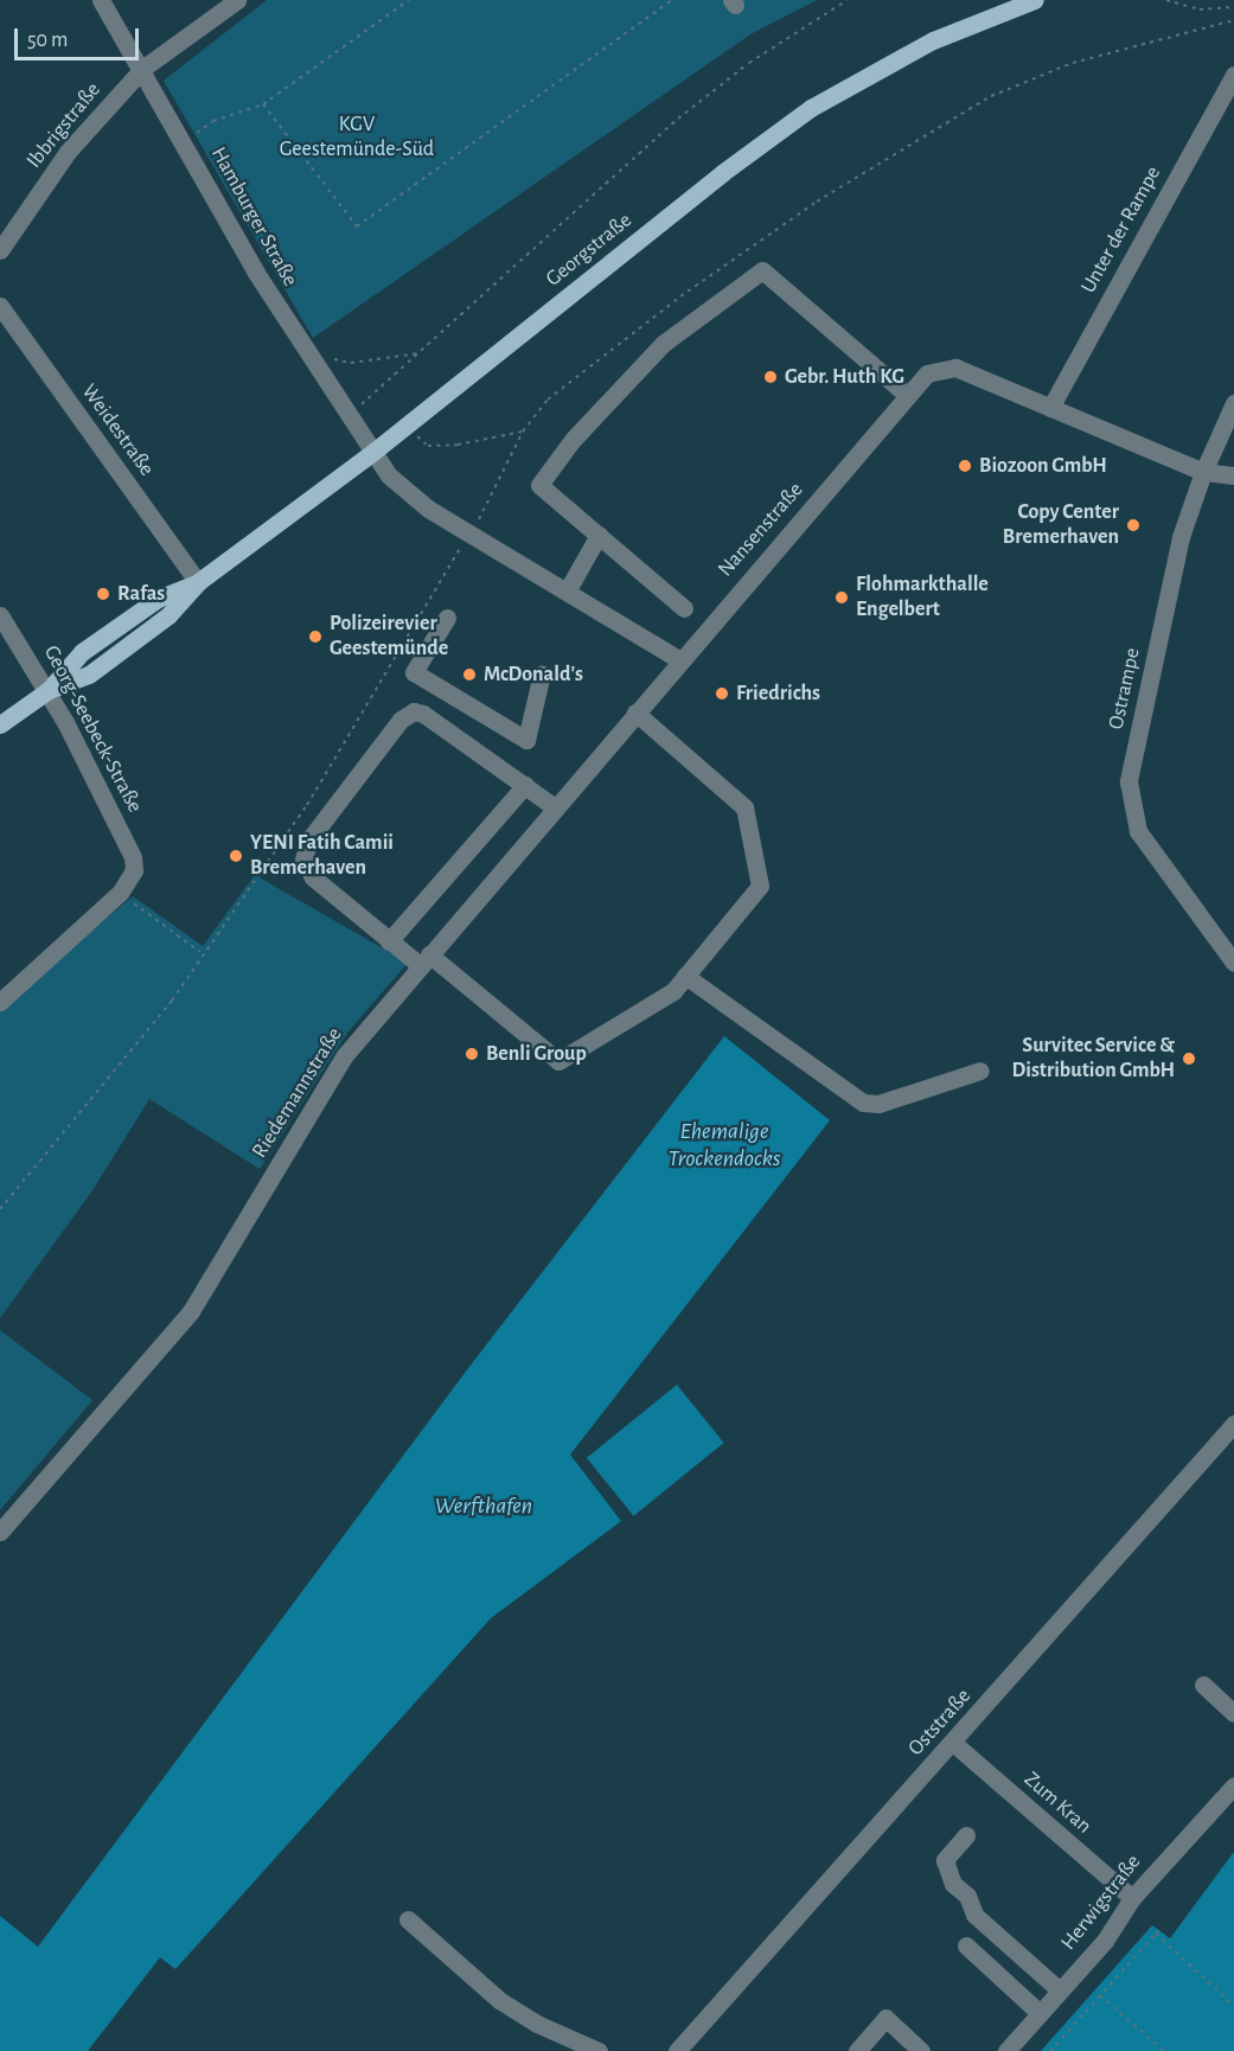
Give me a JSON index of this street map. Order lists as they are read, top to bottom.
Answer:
{
  "streets": {
    "main road": ["Georgstraße"],
    "street": [
      "Ibbrigstraße",
      "Hamburger Straße",
      "Unter der Rampe",
      "Weidestraße",
      "Nansenstraße",
      "Ostrampe",
      "Georg-Seebeck-Straße",
      "Riedemannstraße",
      "Oststraße",
      "Zum Kran",
      "Herwigstraße"
    ]
  },
  "crossings": [
    ["Ibbrigstraße", "Hamburger Straße"],
    ["Hamburger Straße", "Georgstraße"],
    ["Unter der Rampe", "Nansenstraße"],
    ["Georgstraße", "Weidestraße"],
    ["Georgstraße", "Georg-Seebeck-Straße"],
    ["Nansenstraße", "Ostrampe"],
    ["Nansenstraße", "Riedemannstraße"],
    ["Oststraße", "Zum Kran"],
    ["Zum Kran", "Herwigstraße"]
  ],
  "water": ["Ehemalige Trockendocks", "Werfthafen"],
  "parks": ["KGV Geestemünde-Süd"],
  "places": [
    "Gebr. Huth KG",
    "Biozoon GmbH",
    "Copy Center Bremerhaven",
    "Rafas",
    "Flohmarkthalle Engelbert",
    "Polizeirevier Geestemünde",
    "McDonald's",
    "Friedrichs",
    "YENI Fatih Camii Bremerhaven",
    "Benli Group",
    "Survitec Service & Distribution GmbH"
  ],
  "scale_bar": "50 m"
}
